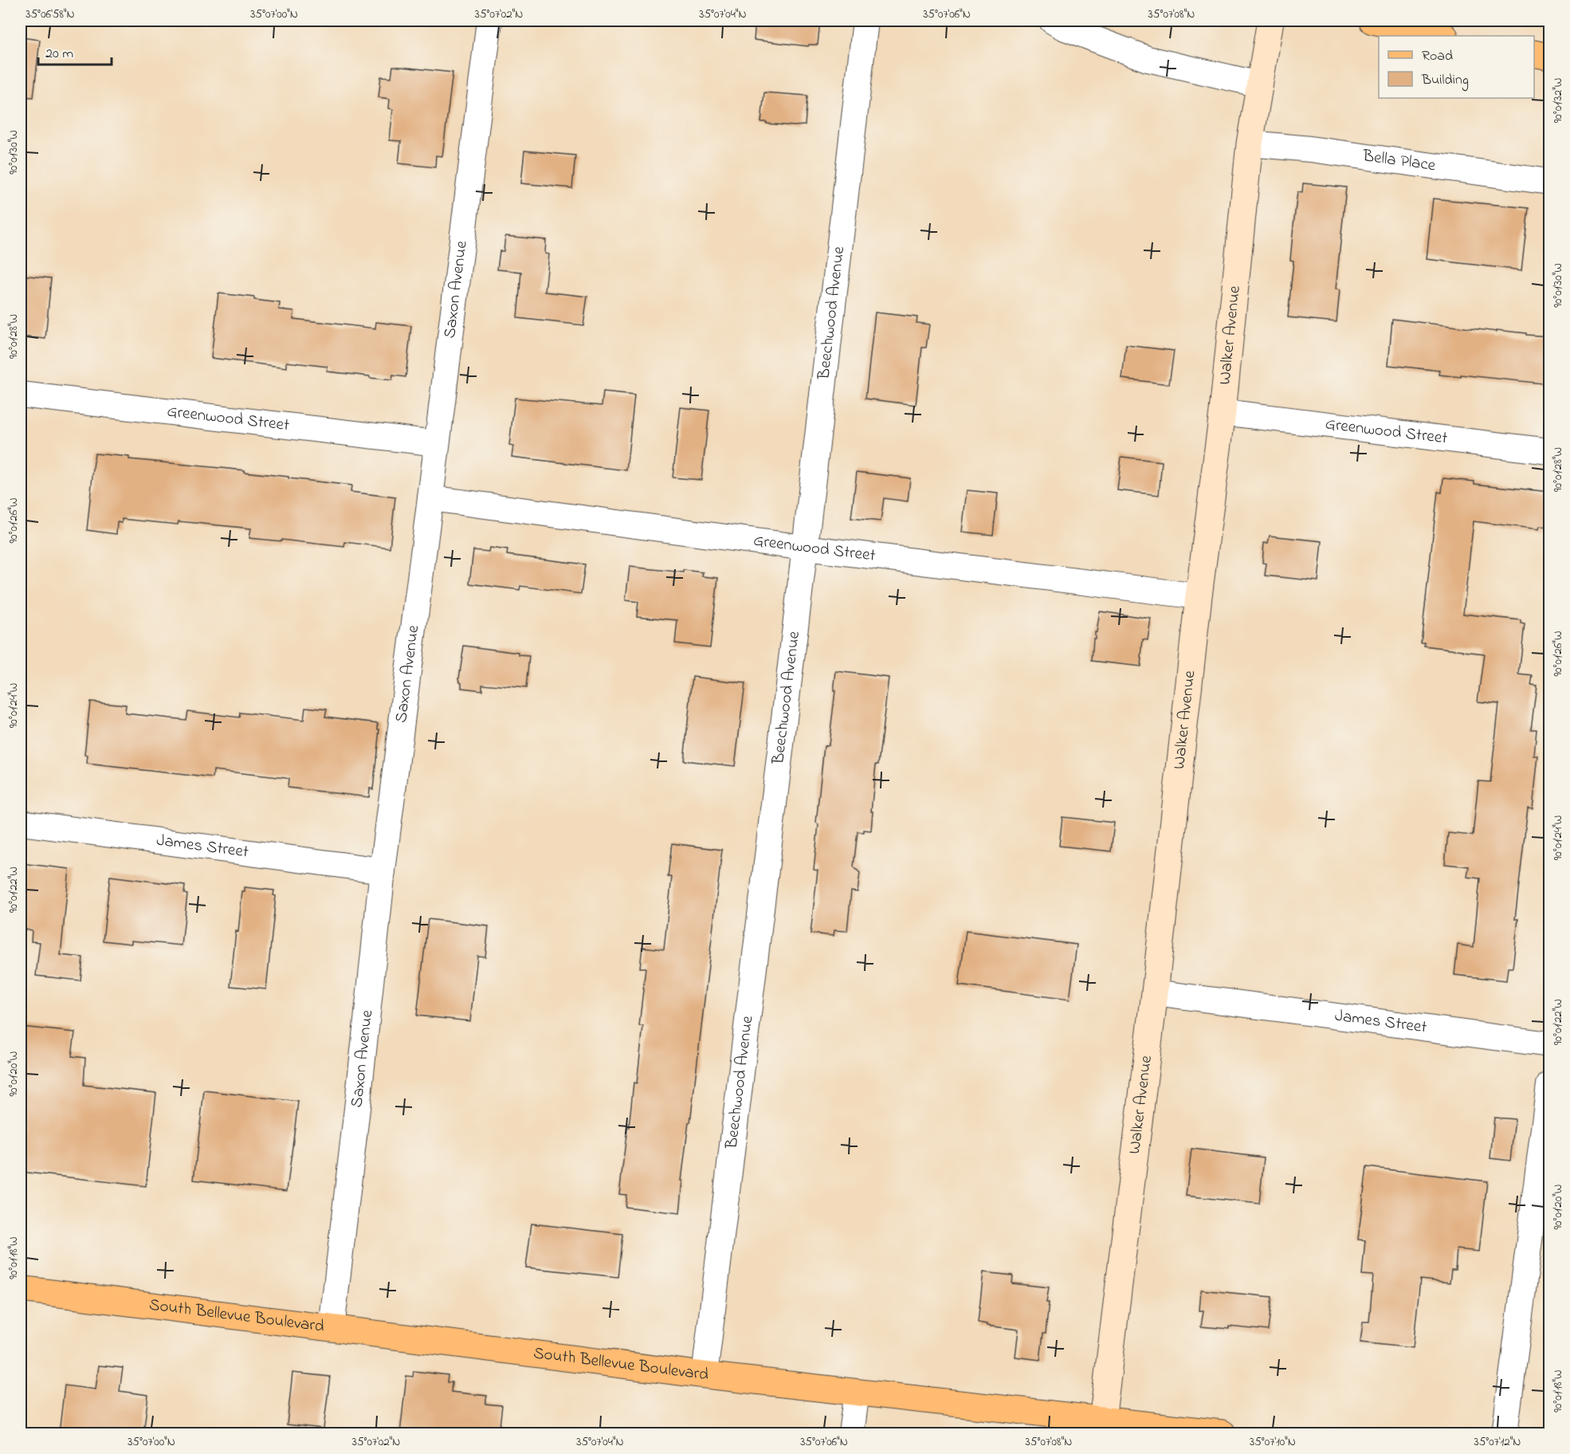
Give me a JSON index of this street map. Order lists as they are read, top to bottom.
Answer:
{
  "streets": {
    "main road": ["South Bellevue Boulevard"],
    "street": [
      "Bella Place",
      "Saxon Avenue",
      "Beechwood Avenue",
      "Walker Avenue",
      "Greenwood Street",
      "James Street"
    ]
  },
  "crossings": [
    ["Bella Place", "Walker Avenue"],
    ["Saxon Avenue", "Greenwood Street"],
    ["Saxon Avenue", "James Street"],
    ["Saxon Avenue", "South Bellevue Boulevard"],
    ["Beechwood Avenue", "Greenwood Street"],
    ["Beechwood Avenue", "South Bellevue Boulevard"],
    ["Walker Avenue", "Greenwood Street"],
    ["Walker Avenue", "James Street"],
    ["Walker Avenue", "South Bellevue Boulevard"]
  ],
  "legend": ["Road", "Building"],
  "scale_bar": "20 m",
  "coordinates": [
    "35°06'58\"N",
    "35°07'00\"N",
    "35°07'02\"N",
    "35°07'04\"N",
    "35°07'06\"N",
    "35°07'08\"N",
    "90°01'32\"W",
    "90°01'30\"W",
    "90°01'28\"W",
    "90°01'26\"W",
    "90°01'24\"W",
    "90°01'22\"W",
    "90°01'20\"W",
    "90°01'18\"W",
    "35°07'10\"N",
    "35°07'12\"N"
  ]
}
